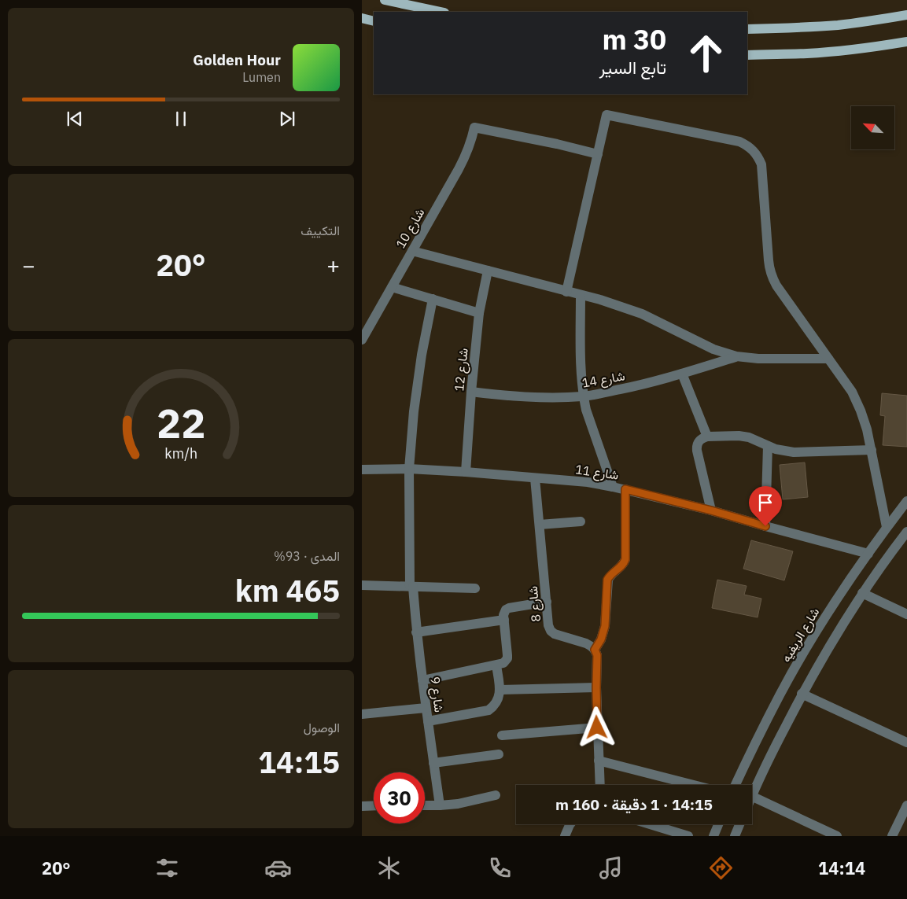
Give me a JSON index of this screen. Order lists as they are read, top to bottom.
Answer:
{
  "streets": {
    "street": [
      "شارع 10",
      "شارع 12",
      "شارع 14",
      "شارع 11",
      "شارع 8",
      "شارع الريفيه",
      "شارع 9"
    ]
  },
  "crossings": [
    ["شارع 12", "شارع 14"],
    ["شارع 12", "شارع 11"],
    ["شارع 11", "شارع 8"],
    ["شارع 11", "شارع الريفيه"],
    ["شارع 11", "شارع 9"]
  ],
  "north": "top left",
  "page": {
    "turn": ["30 m", "تابع السير"],
    "song": ["Golden Hour", "Lumen"],
    "tile": [
      "التكييف",
      ["المدى · 93%", "465 km"],
      ["الوصول", "14:15"]
    ],
    "heat": ["−", "20°", "+"],
    "limit": "30",
    "trip": "14:15 · 1 دقيقة · 160 m",
    "tabs": ["14:14", "20°"],
    "gauge": ["22", "km/h"]
  }
}
